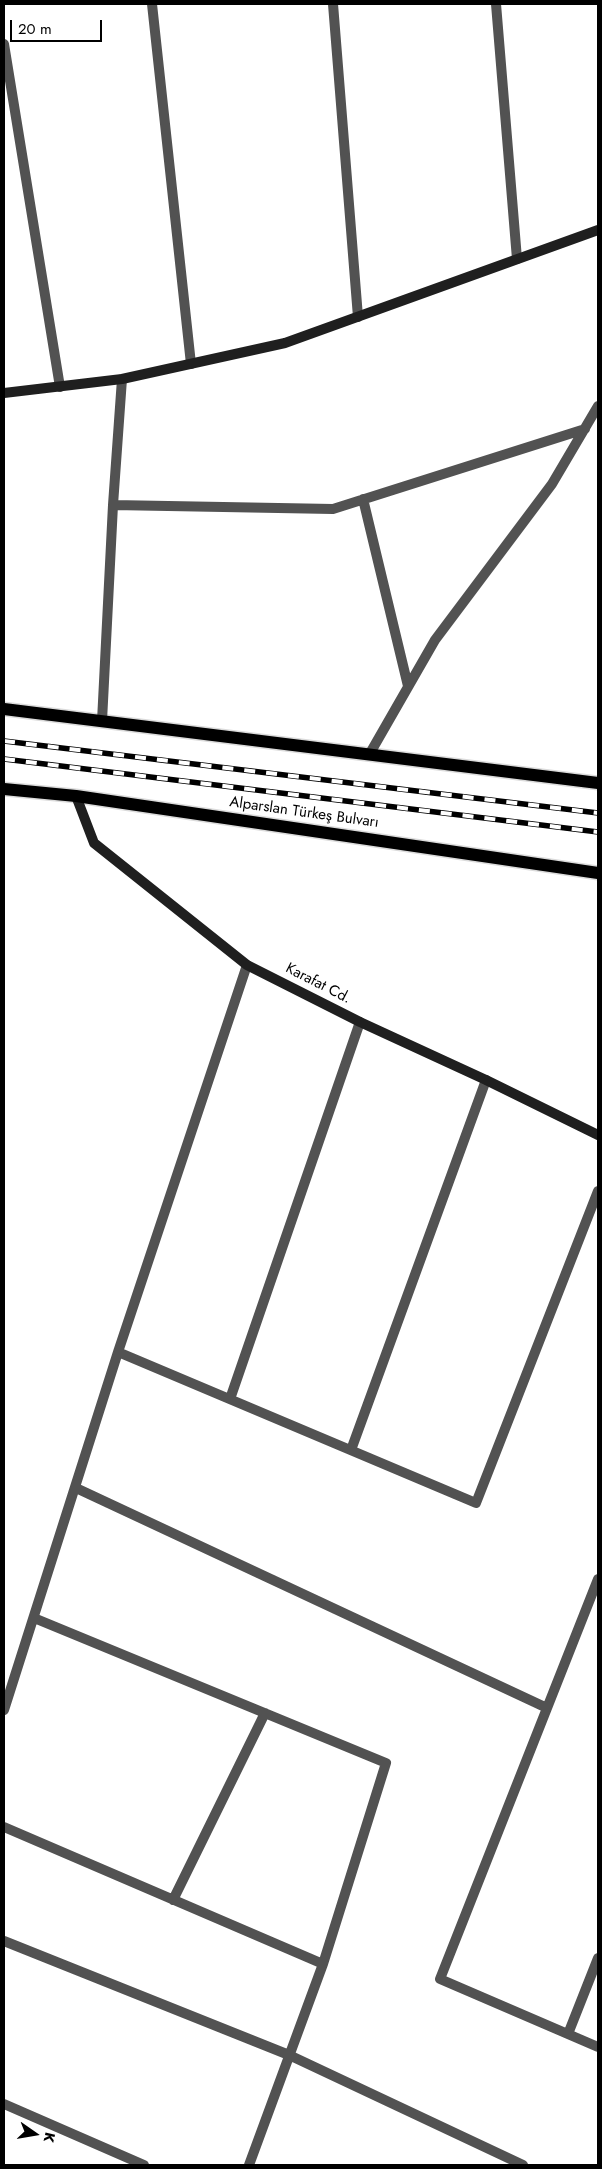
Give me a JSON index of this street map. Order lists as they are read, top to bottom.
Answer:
{
  "streets": {
    "main road": ["Alparslan Türkeş Bulvarı", "Karafat Cd."]
  },
  "crossings": [
    ["Alparslan Türkeş Bulvarı", "Karafat Cd."]
  ],
  "scale_bar": "20 m",
  "north": "right"
}
